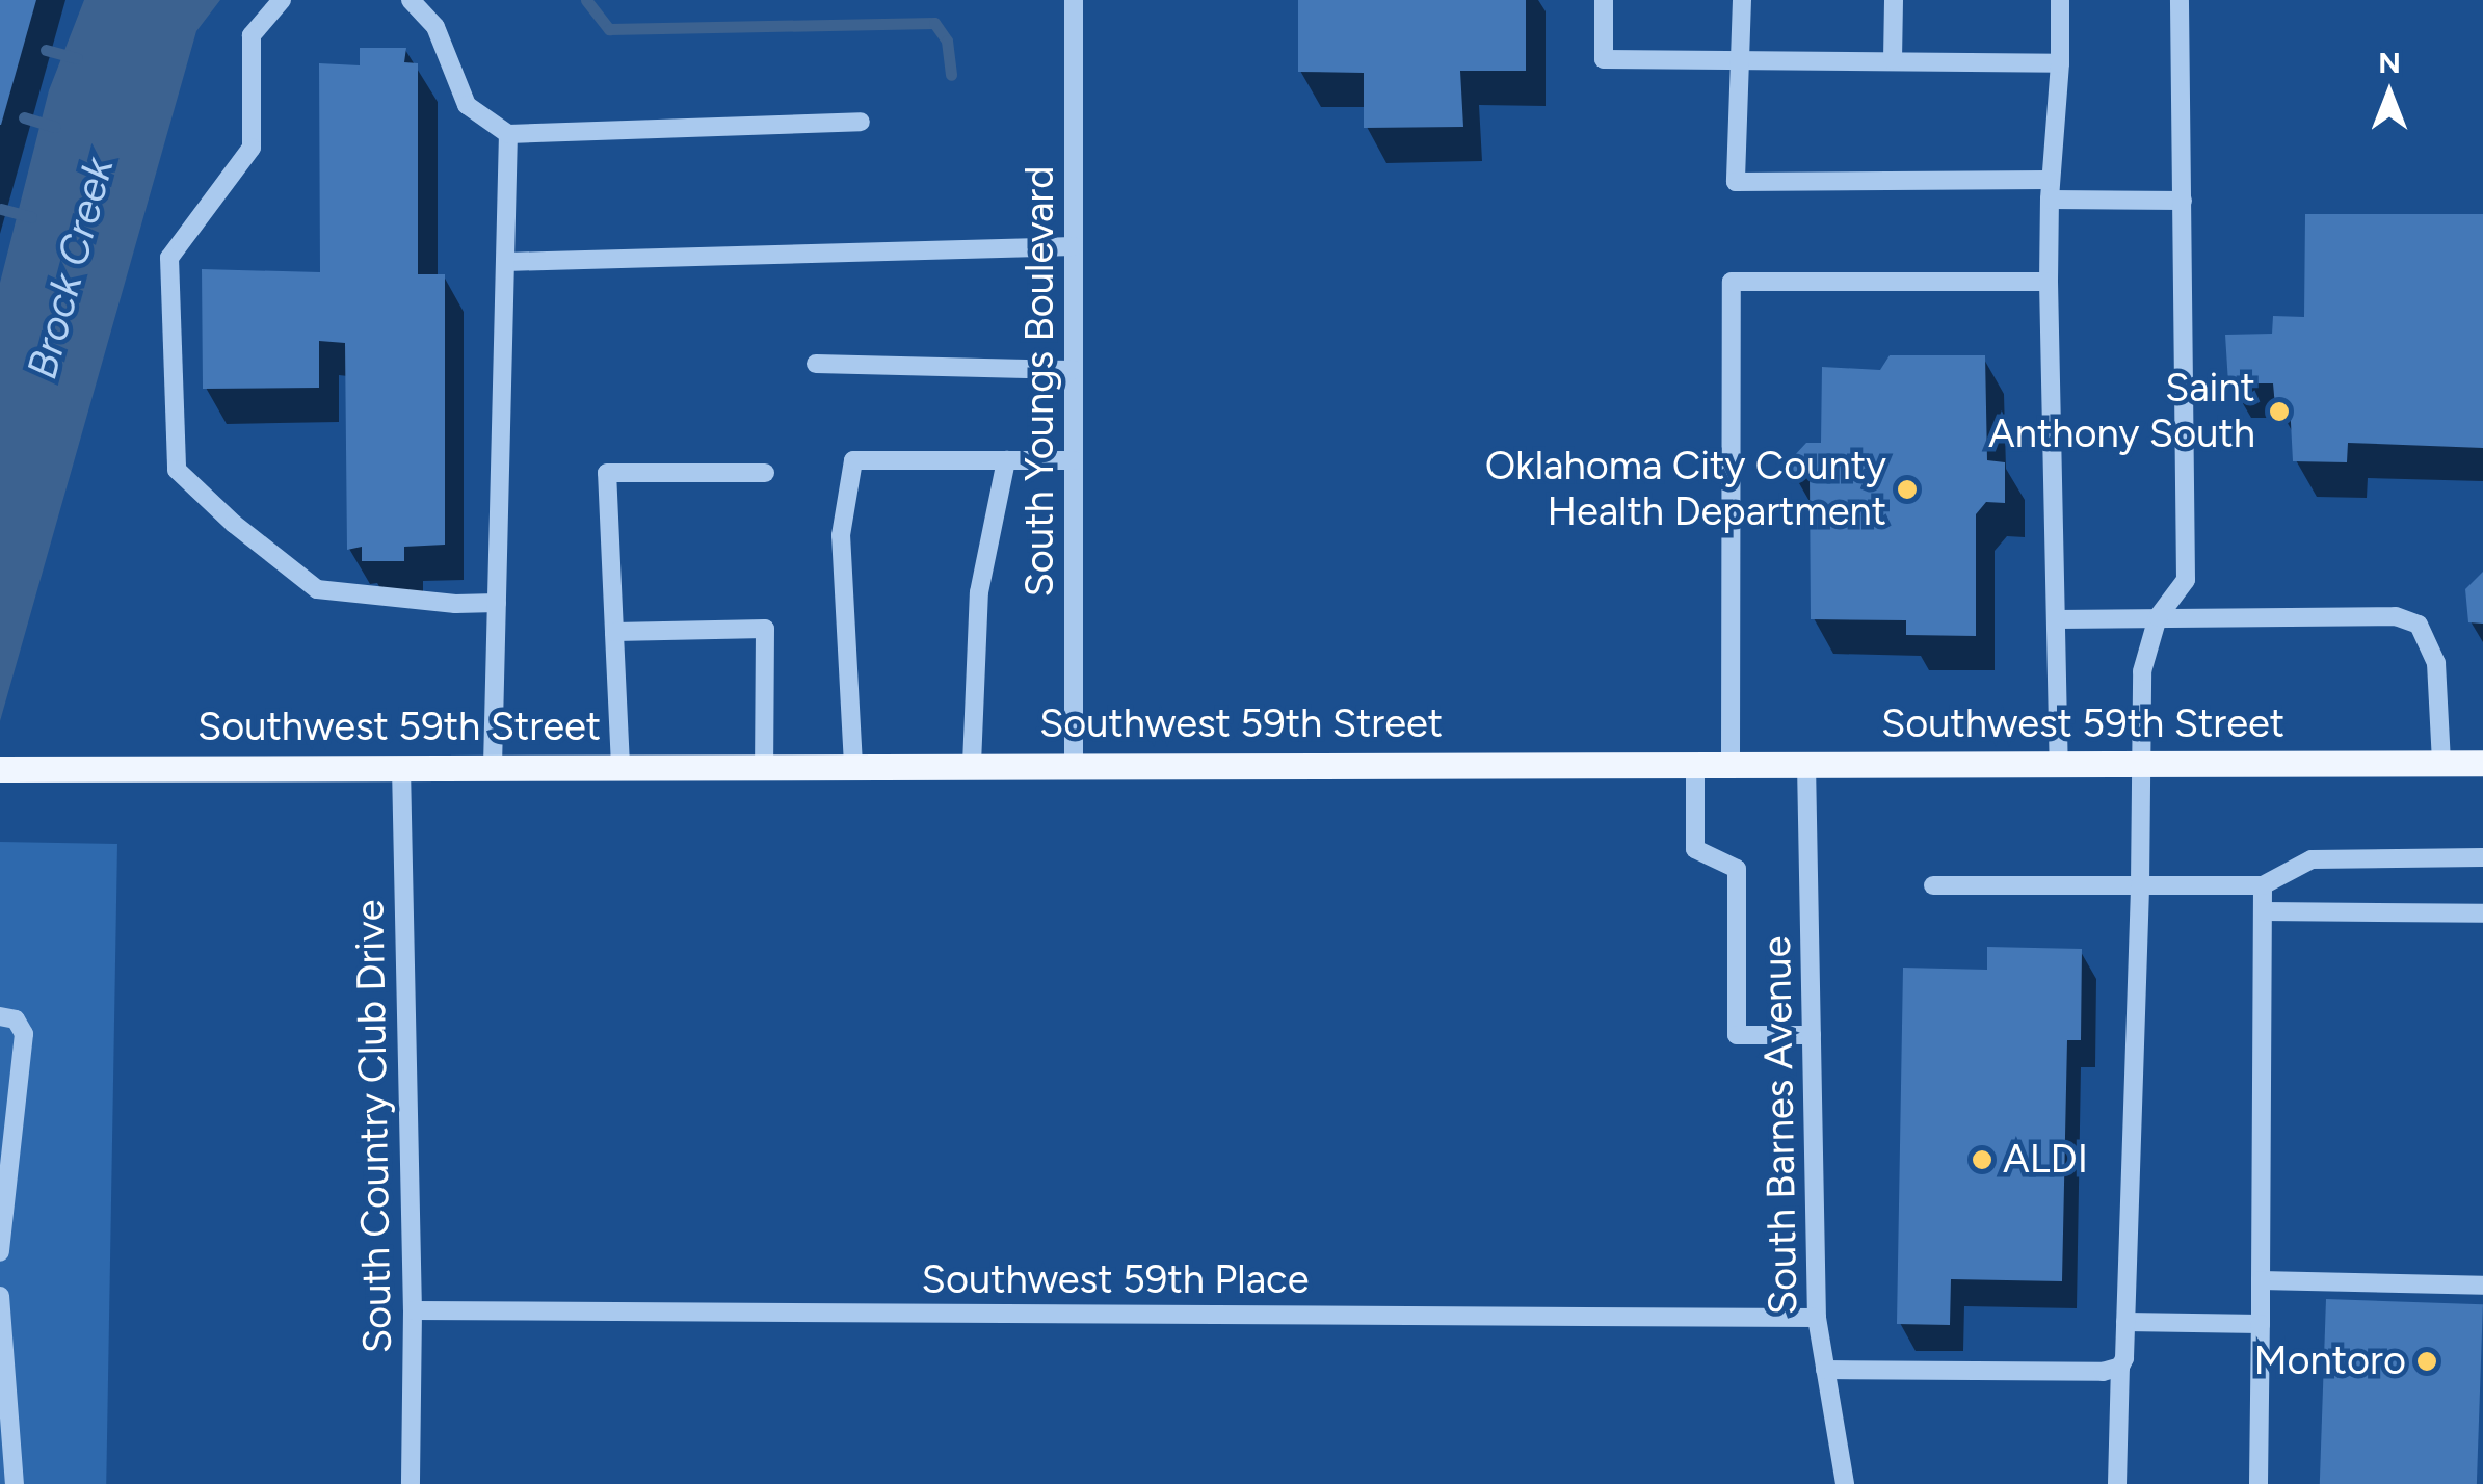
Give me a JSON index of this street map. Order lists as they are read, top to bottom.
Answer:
{
  "streets": {
    "main road": ["Southwest 59th Street"],
    "street": [
      "South Youngs Boulevard",
      "South Barnes Avenue",
      "South Country Club Drive",
      "Southwest 59th Place"
    ]
  },
  "crossings": [
    ["South Youngs Boulevard", "Southwest 59th Street"],
    ["Southwest 59th Street", "South Barnes Avenue"],
    ["Southwest 59th Street", "South Country Club Drive"],
    ["South Barnes Avenue", "Southwest 59th Place"],
    ["South Country Club Drive", "Southwest 59th Place"]
  ],
  "water": ["Brock Creek"],
  "places": [
    "Saint Anthony South",
    "Oklahoma City County Health Department",
    "ALDI",
    "Montoro"
  ],
  "north": "top"
}
